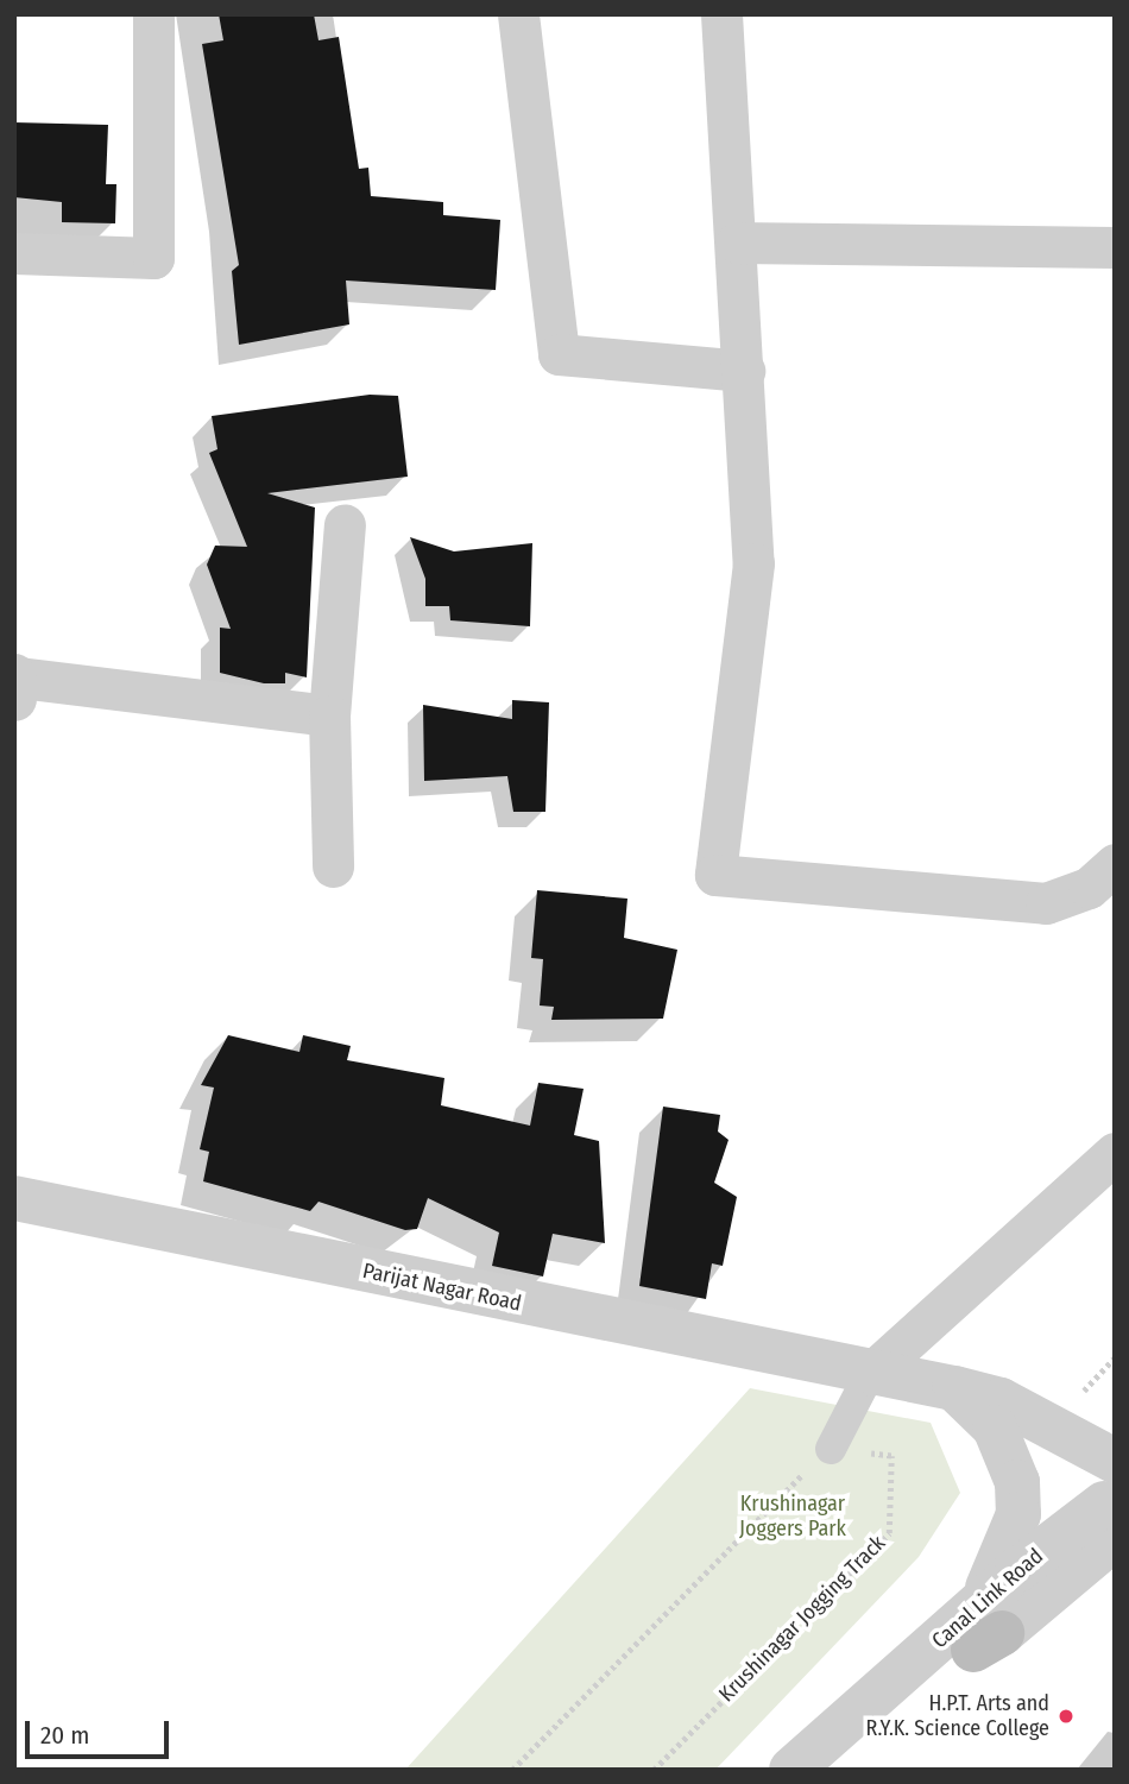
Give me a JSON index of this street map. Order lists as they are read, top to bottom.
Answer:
{
  "streets": {
    "street": ["Parijat Nagar Road", "Canal Link Road"],
    "path": ["Krushinagar Jogging Track"]
  },
  "parks": ["Krushinagar Joggers Park"],
  "places": ["H.P.T. Arts and R.Y.K. Science College"],
  "scale_bar": "20 m"
}
